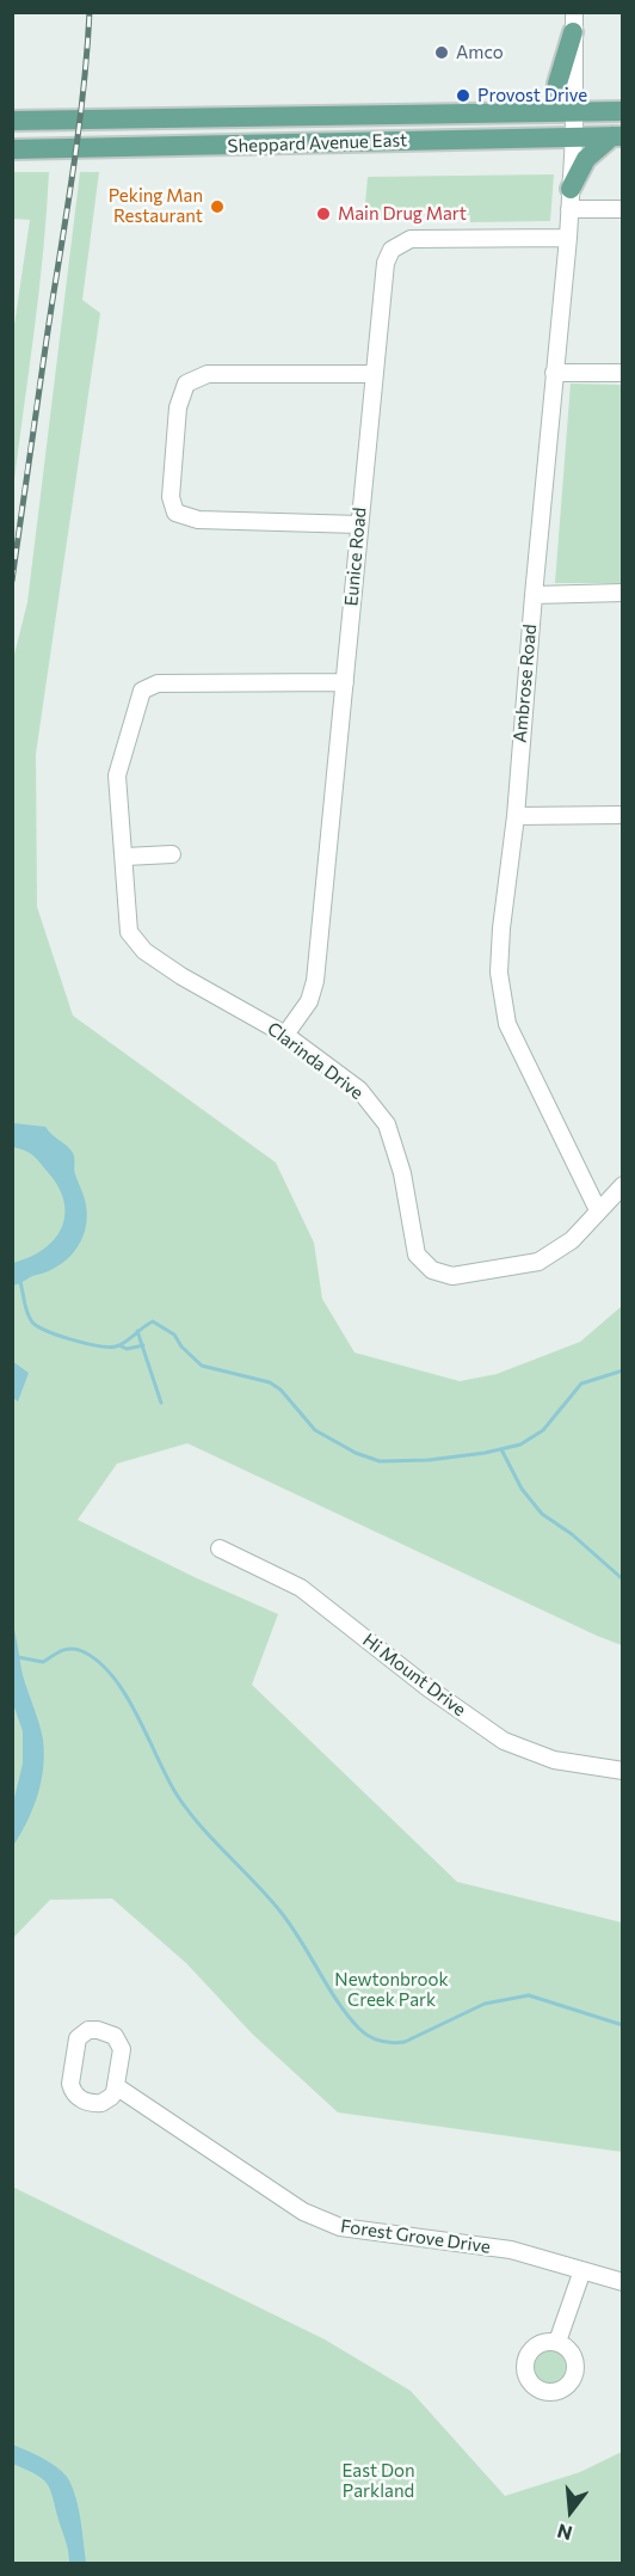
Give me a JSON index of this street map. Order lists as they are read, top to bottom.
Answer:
{
  "streets": {
    "main road": ["Sheppard Avenue East"],
    "street": [
      "Eunice Road",
      "Ambrose Road",
      "Clarinda Drive",
      "Hi Mount Drive",
      "Forest Grove Drive"
    ]
  },
  "crossings": [
    ["Sheppard Avenue East", "Ambrose Road"],
    ["Eunice Road", "Ambrose Road"],
    ["Eunice Road", "Clarinda Drive"],
    ["Ambrose Road", "Clarinda Drive"]
  ],
  "parks": ["Newtonbrook Creek Park", "East Don Parkland"],
  "places": [
    "Amco",
    "Provost Drive",
    "Peking Man Restaurant",
    "Main Drug Mart"
  ],
  "north": "bottom"
}
